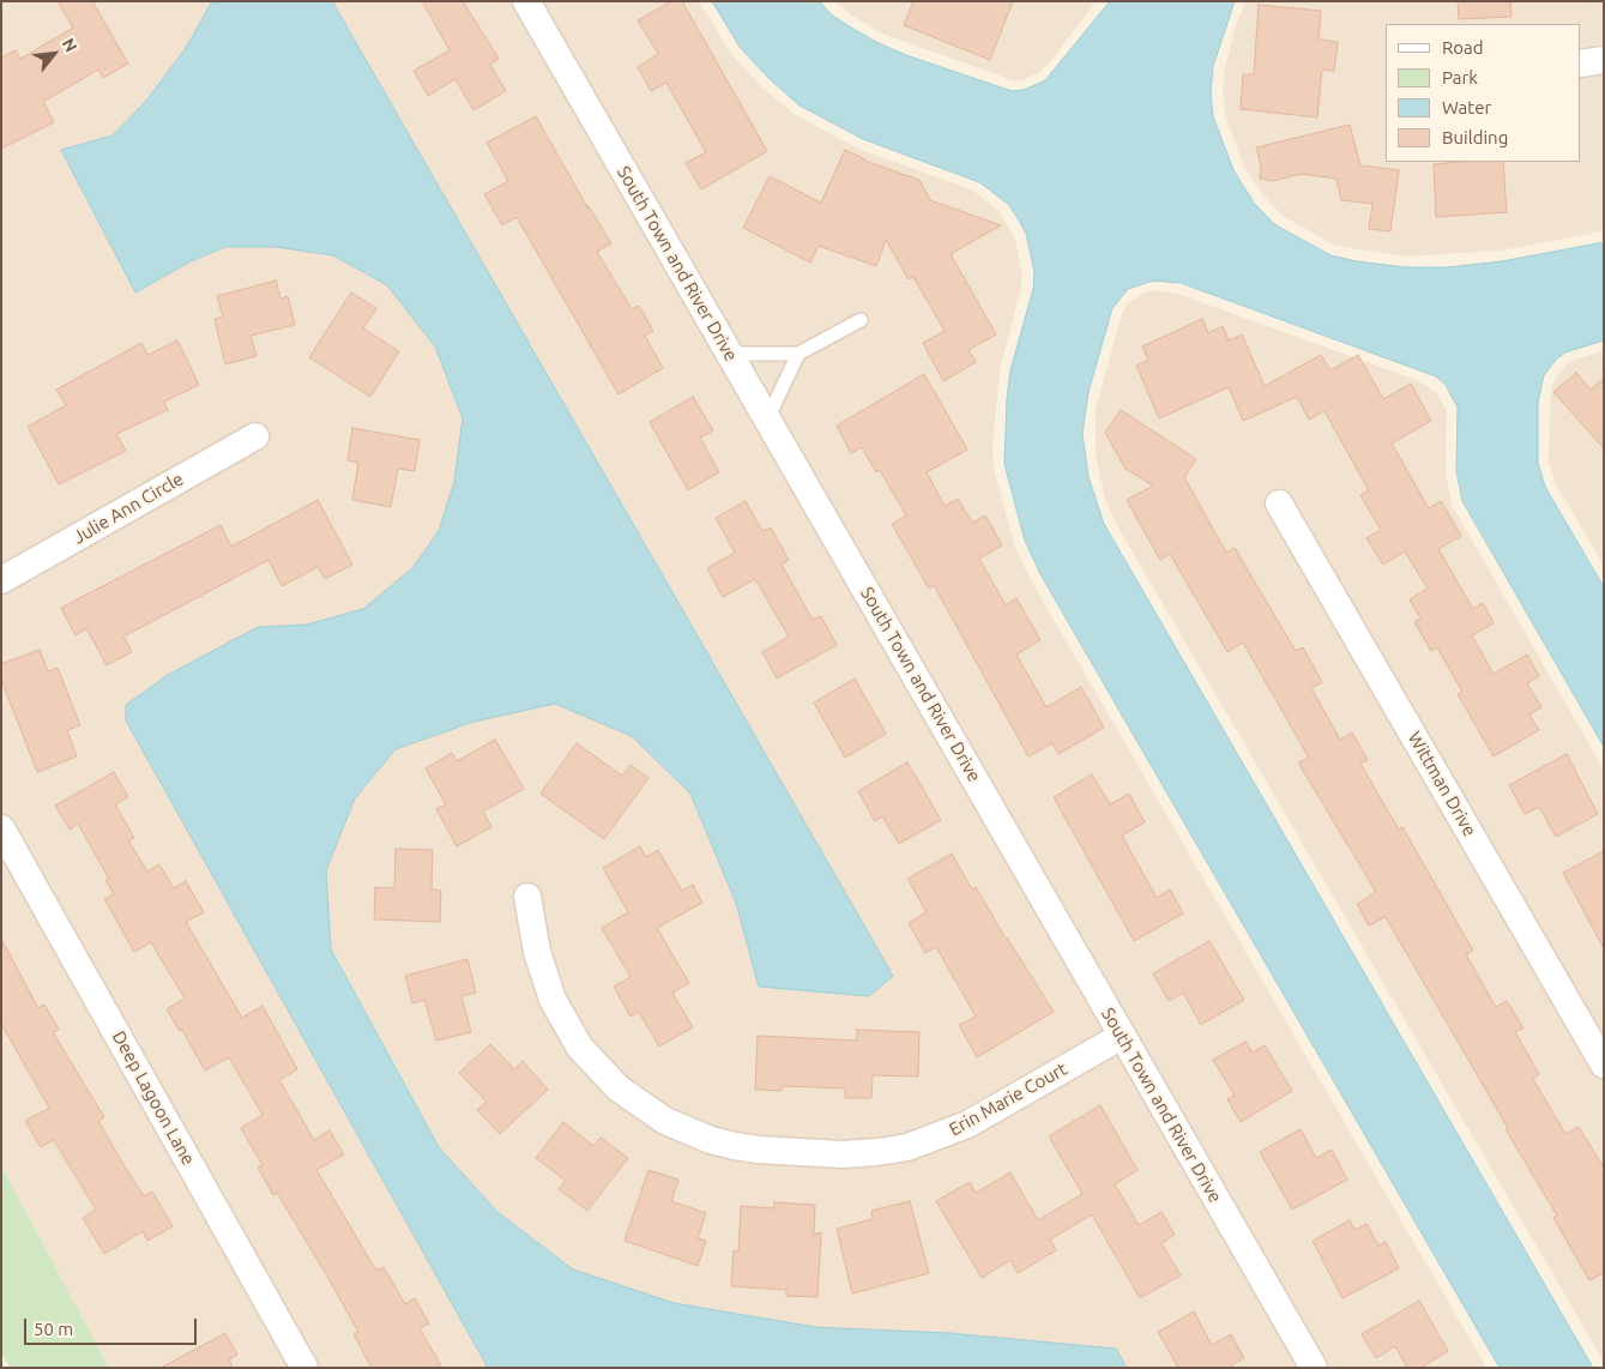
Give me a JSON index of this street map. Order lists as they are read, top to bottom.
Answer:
{
  "streets": {
    "street": [
      "South Town and River Drive",
      "Julie Ann Circle",
      "Wittman Drive",
      "Deep Lagoon Lane",
      "Erin Marie Court"
    ]
  },
  "crossings": [
    ["South Town and River Drive", "Erin Marie Court"]
  ],
  "legend": [
    "Road",
    "Park",
    "Water",
    "Building"
  ],
  "scale_bar": "50 m",
  "north": "top right"
}
